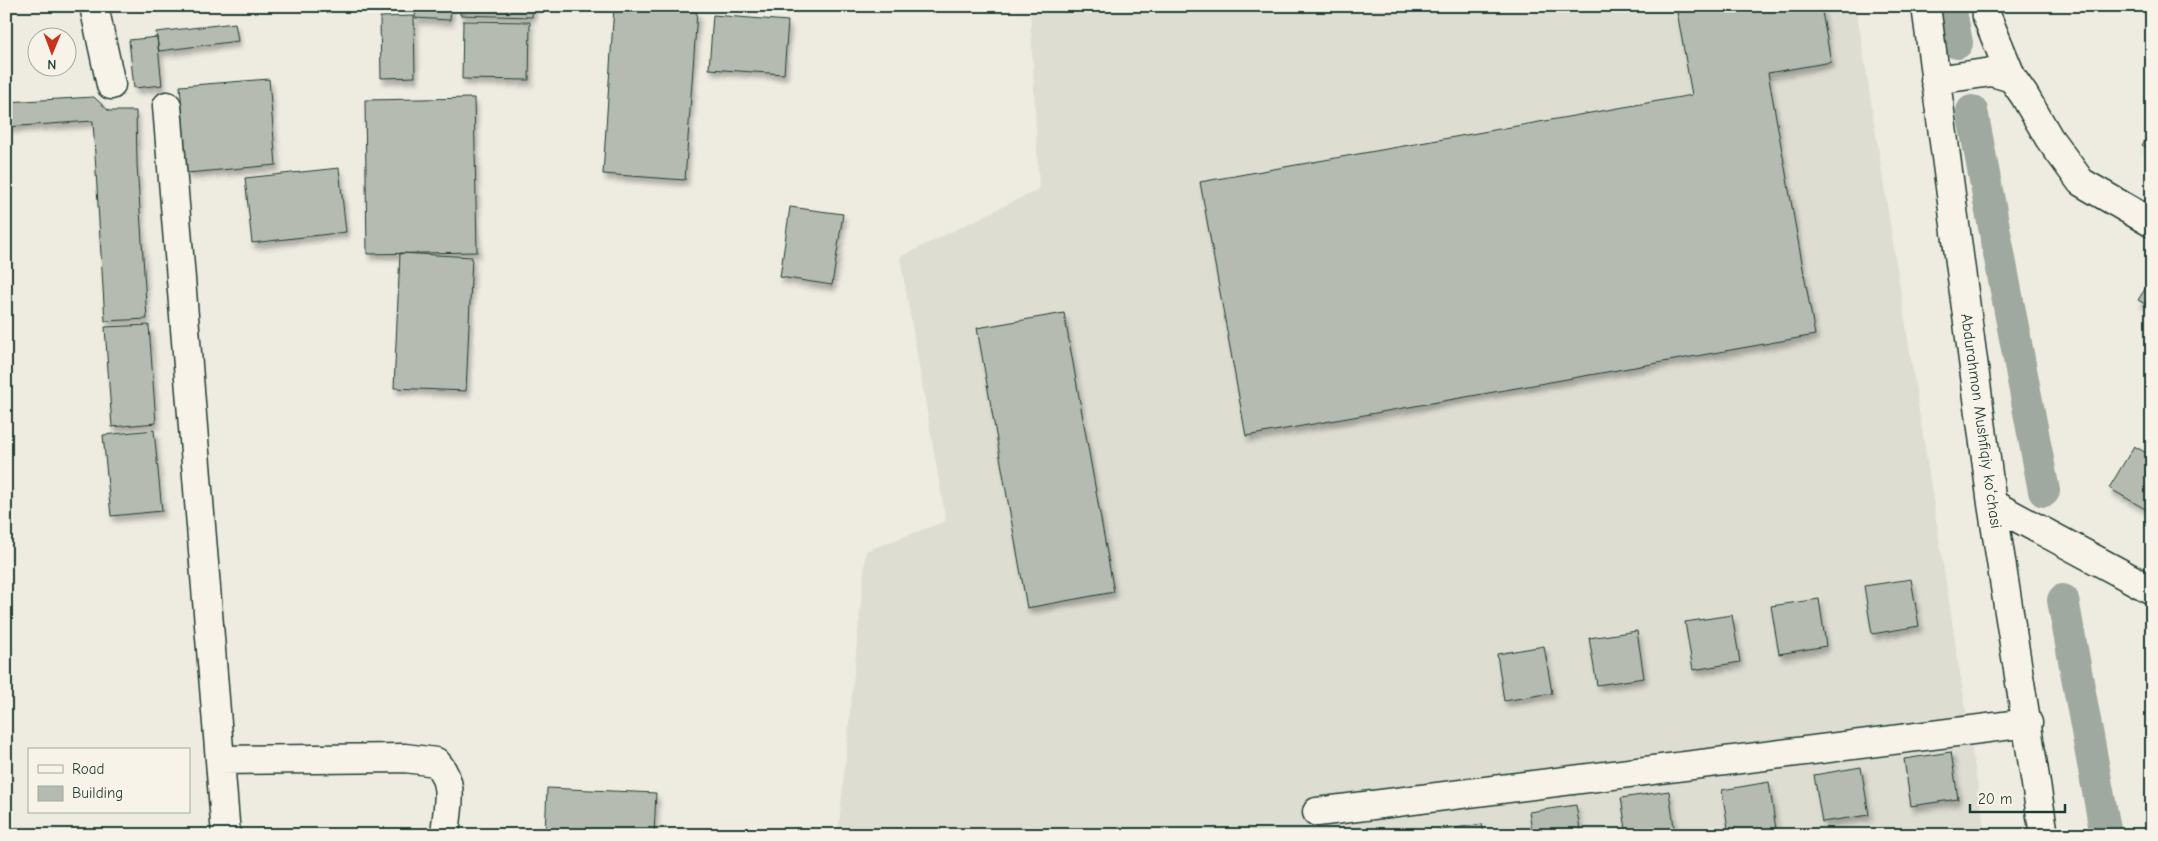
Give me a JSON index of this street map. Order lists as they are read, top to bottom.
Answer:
{
  "streets": {
    "street": ["Abdurahmon Mushfiqiy koʻchasi"]
  },
  "legend": ["Road", "Building"],
  "scale_bar": "20 m",
  "north": "bottom"
}
